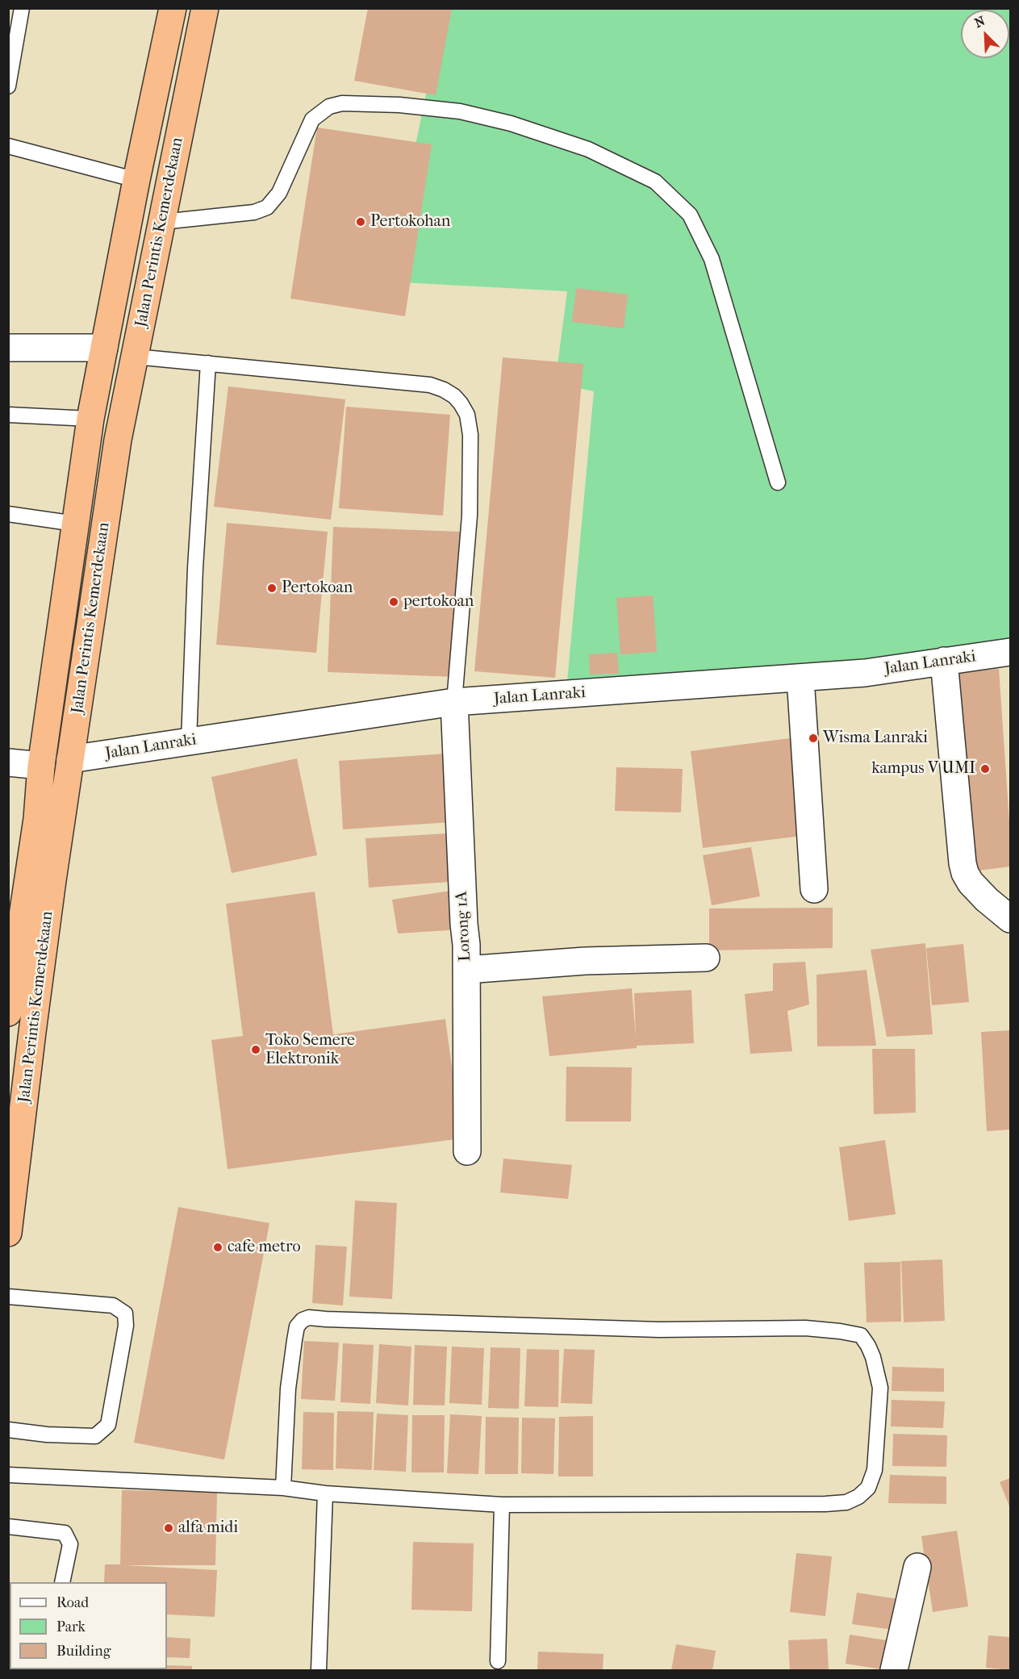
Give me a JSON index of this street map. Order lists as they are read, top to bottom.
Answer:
{
  "streets": {
    "highway": ["Jalan Perintis Kemerdekaan"],
    "street": ["Jalan Lanraki", "Lorong 1A"]
  },
  "crossings": [
    ["Jalan Perintis Kemerdekaan", "Jalan Lanraki"],
    ["Jalan Lanraki", "Lorong 1A"]
  ],
  "places": [
    "Pertokohan",
    "Pertokoan",
    "pertokoan",
    "Wisma Lanraki",
    "kampus V UMI",
    "Toko Semere Elektronik",
    "cafe metro",
    "alfa midi"
  ],
  "legend": ["Road", "Park", "Building"],
  "north": "top left"
}
